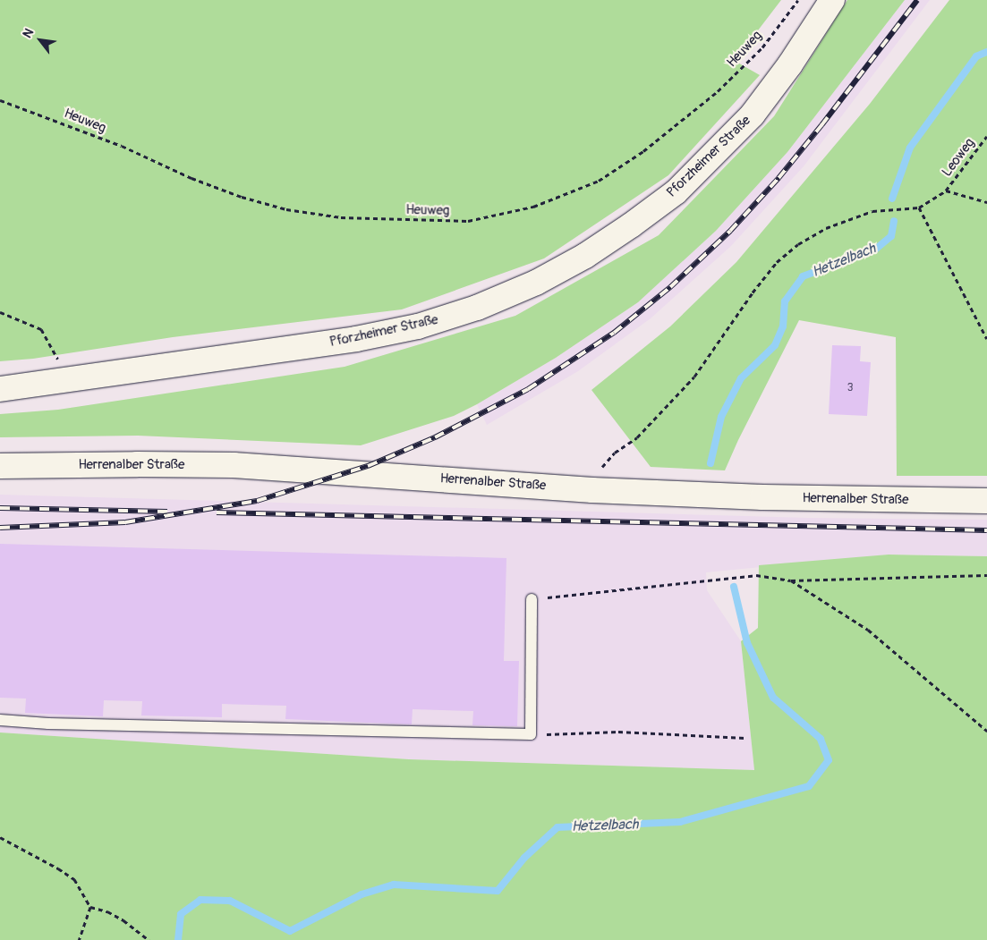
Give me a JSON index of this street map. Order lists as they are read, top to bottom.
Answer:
{
  "streets": {
    "main road": ["Pforzheimer Straße", "Herrenalber Straße"],
    "path": ["Heuweg", "Leoweg"]
  },
  "water": ["Hetzelbach"],
  "house_numbers": ["3"],
  "north": "top left"
}
